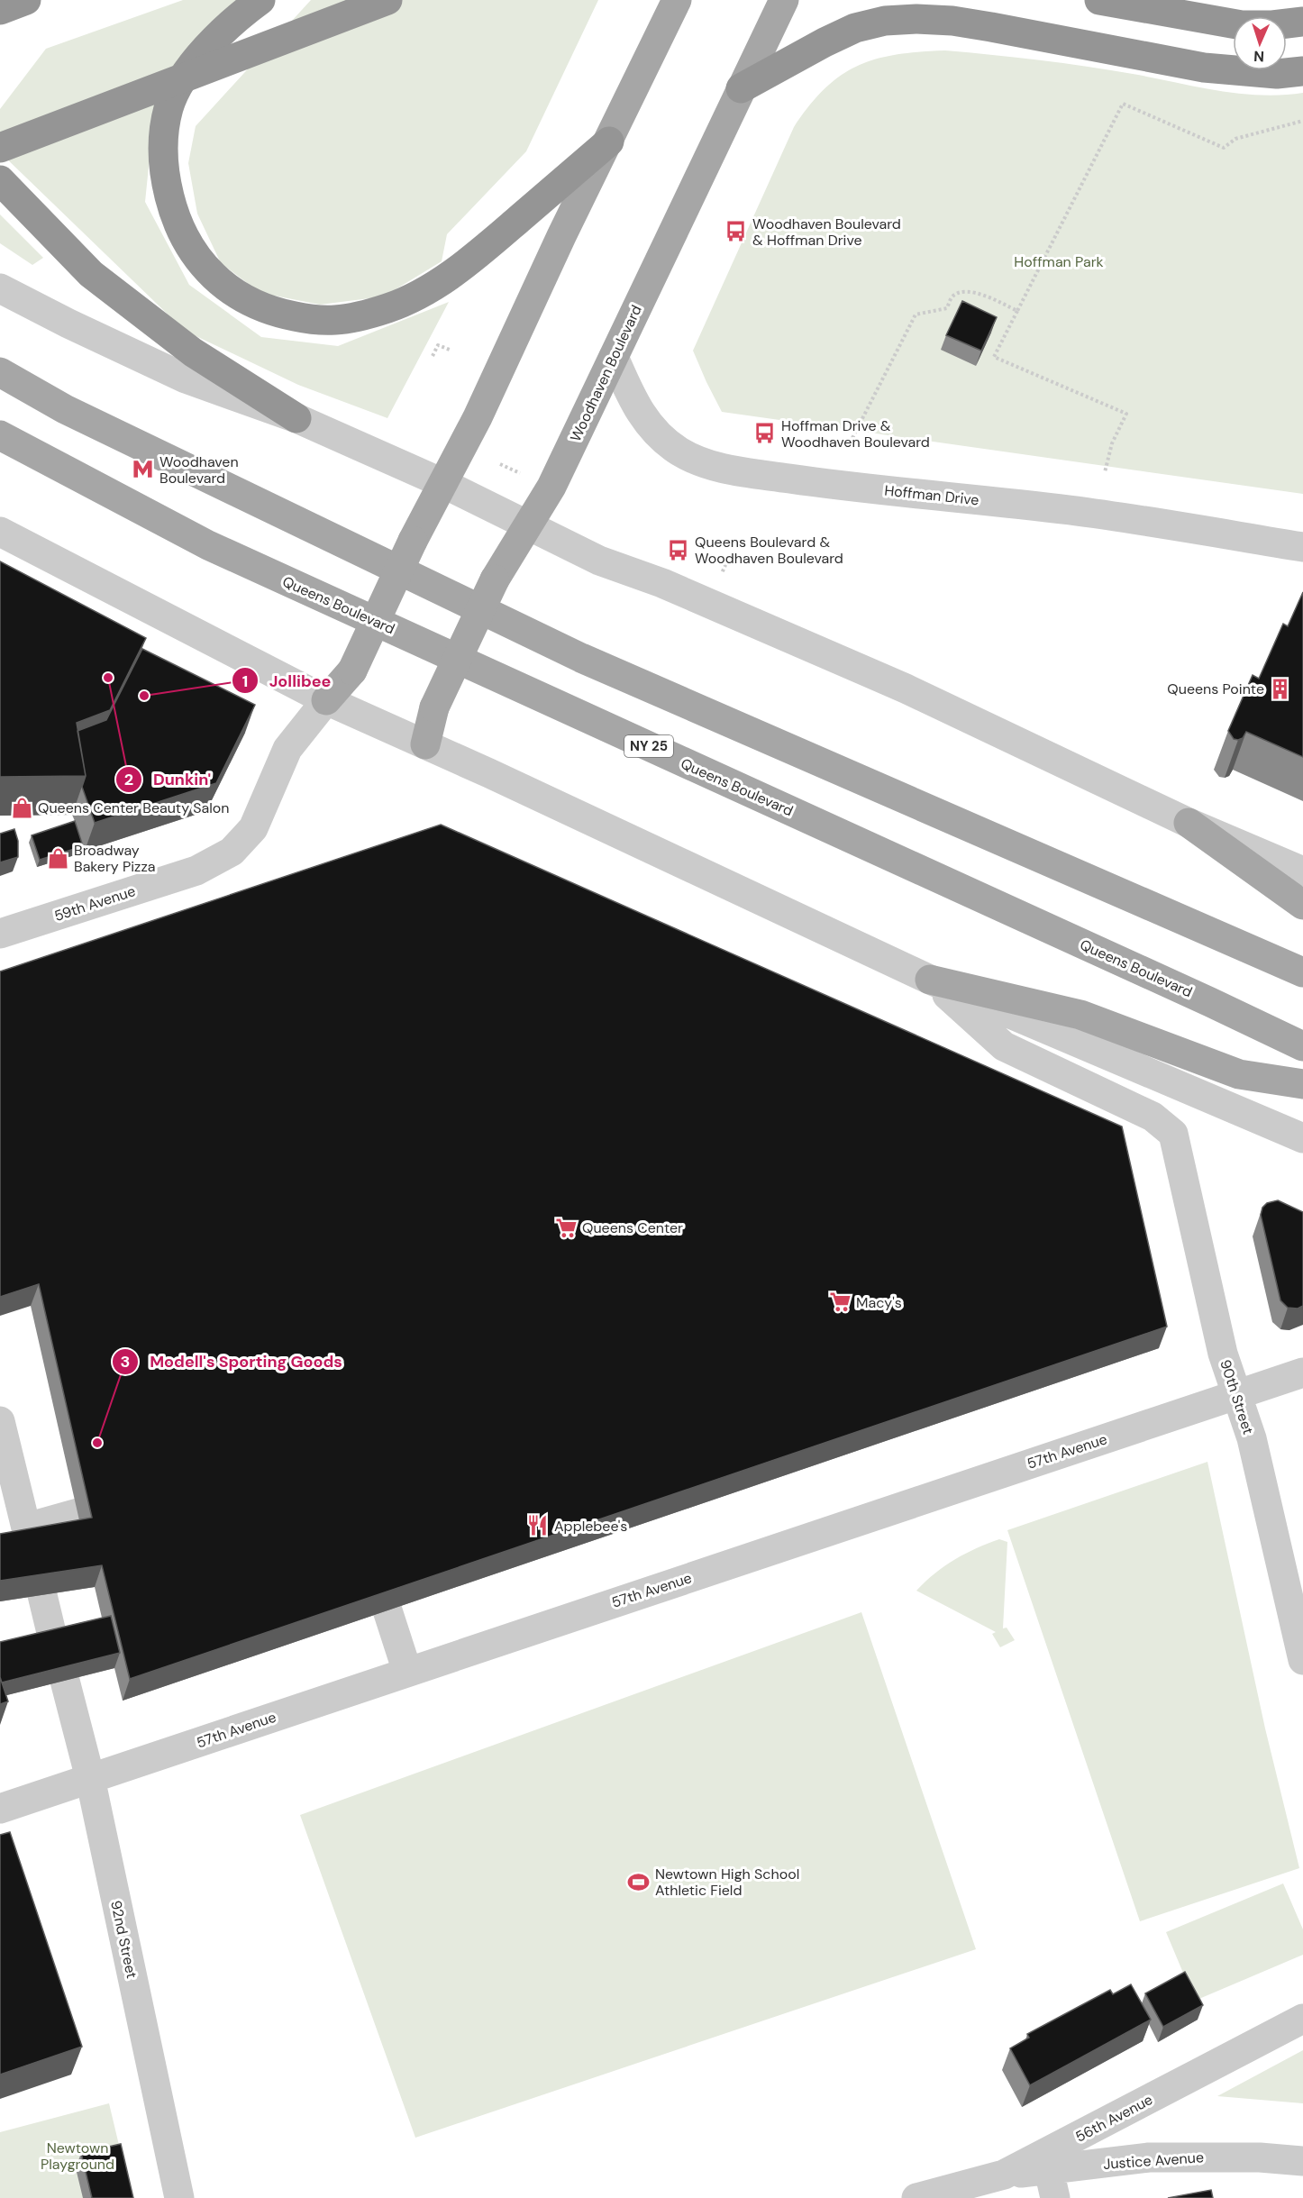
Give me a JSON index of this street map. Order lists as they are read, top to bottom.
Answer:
{
  "streets": {
    "main road": ["Woodhaven Boulevard", "Queens Boulevard", "NY 25"],
    "street": [
      "Hoffman Drive",
      "59th Avenue",
      "90th Street",
      "57th Avenue",
      "92nd Street",
      "56th Avenue",
      "Justice Avenue"
    ]
  },
  "crossings": [
    ["Woodhaven Boulevard", "Hoffman Drive"],
    ["90th Street", "57th Avenue"],
    ["57th Avenue", "92nd Street"],
    ["56th Avenue", "Justice Avenue"]
  ],
  "parks": ["Hoffman Park", "Newtown Playground"],
  "places": {
    "bus stop": ["Woodhaven Boulevard & Hoffman Drive", "Hoffman Drive & Woodhaven Boulevard", "Queens Boulevard & Woodhaven Boulevard"],
    "metro station": ["Woodhaven Boulevard"],
    "other": ["Dunkin'", "Jollibee", "Modell's Sporting Goods"],
    "building": ["Queens Pointe"],
    "shop": ["Queens Center Beauty Salon", "Broadway Bakery Pizza"],
    "supermarket": ["Queens Center", "Macy's"],
    "restaurant": ["Applebee's"],
    "sports": ["Newtown High School Athletic Field"]
  },
  "north": "bottom"
}
